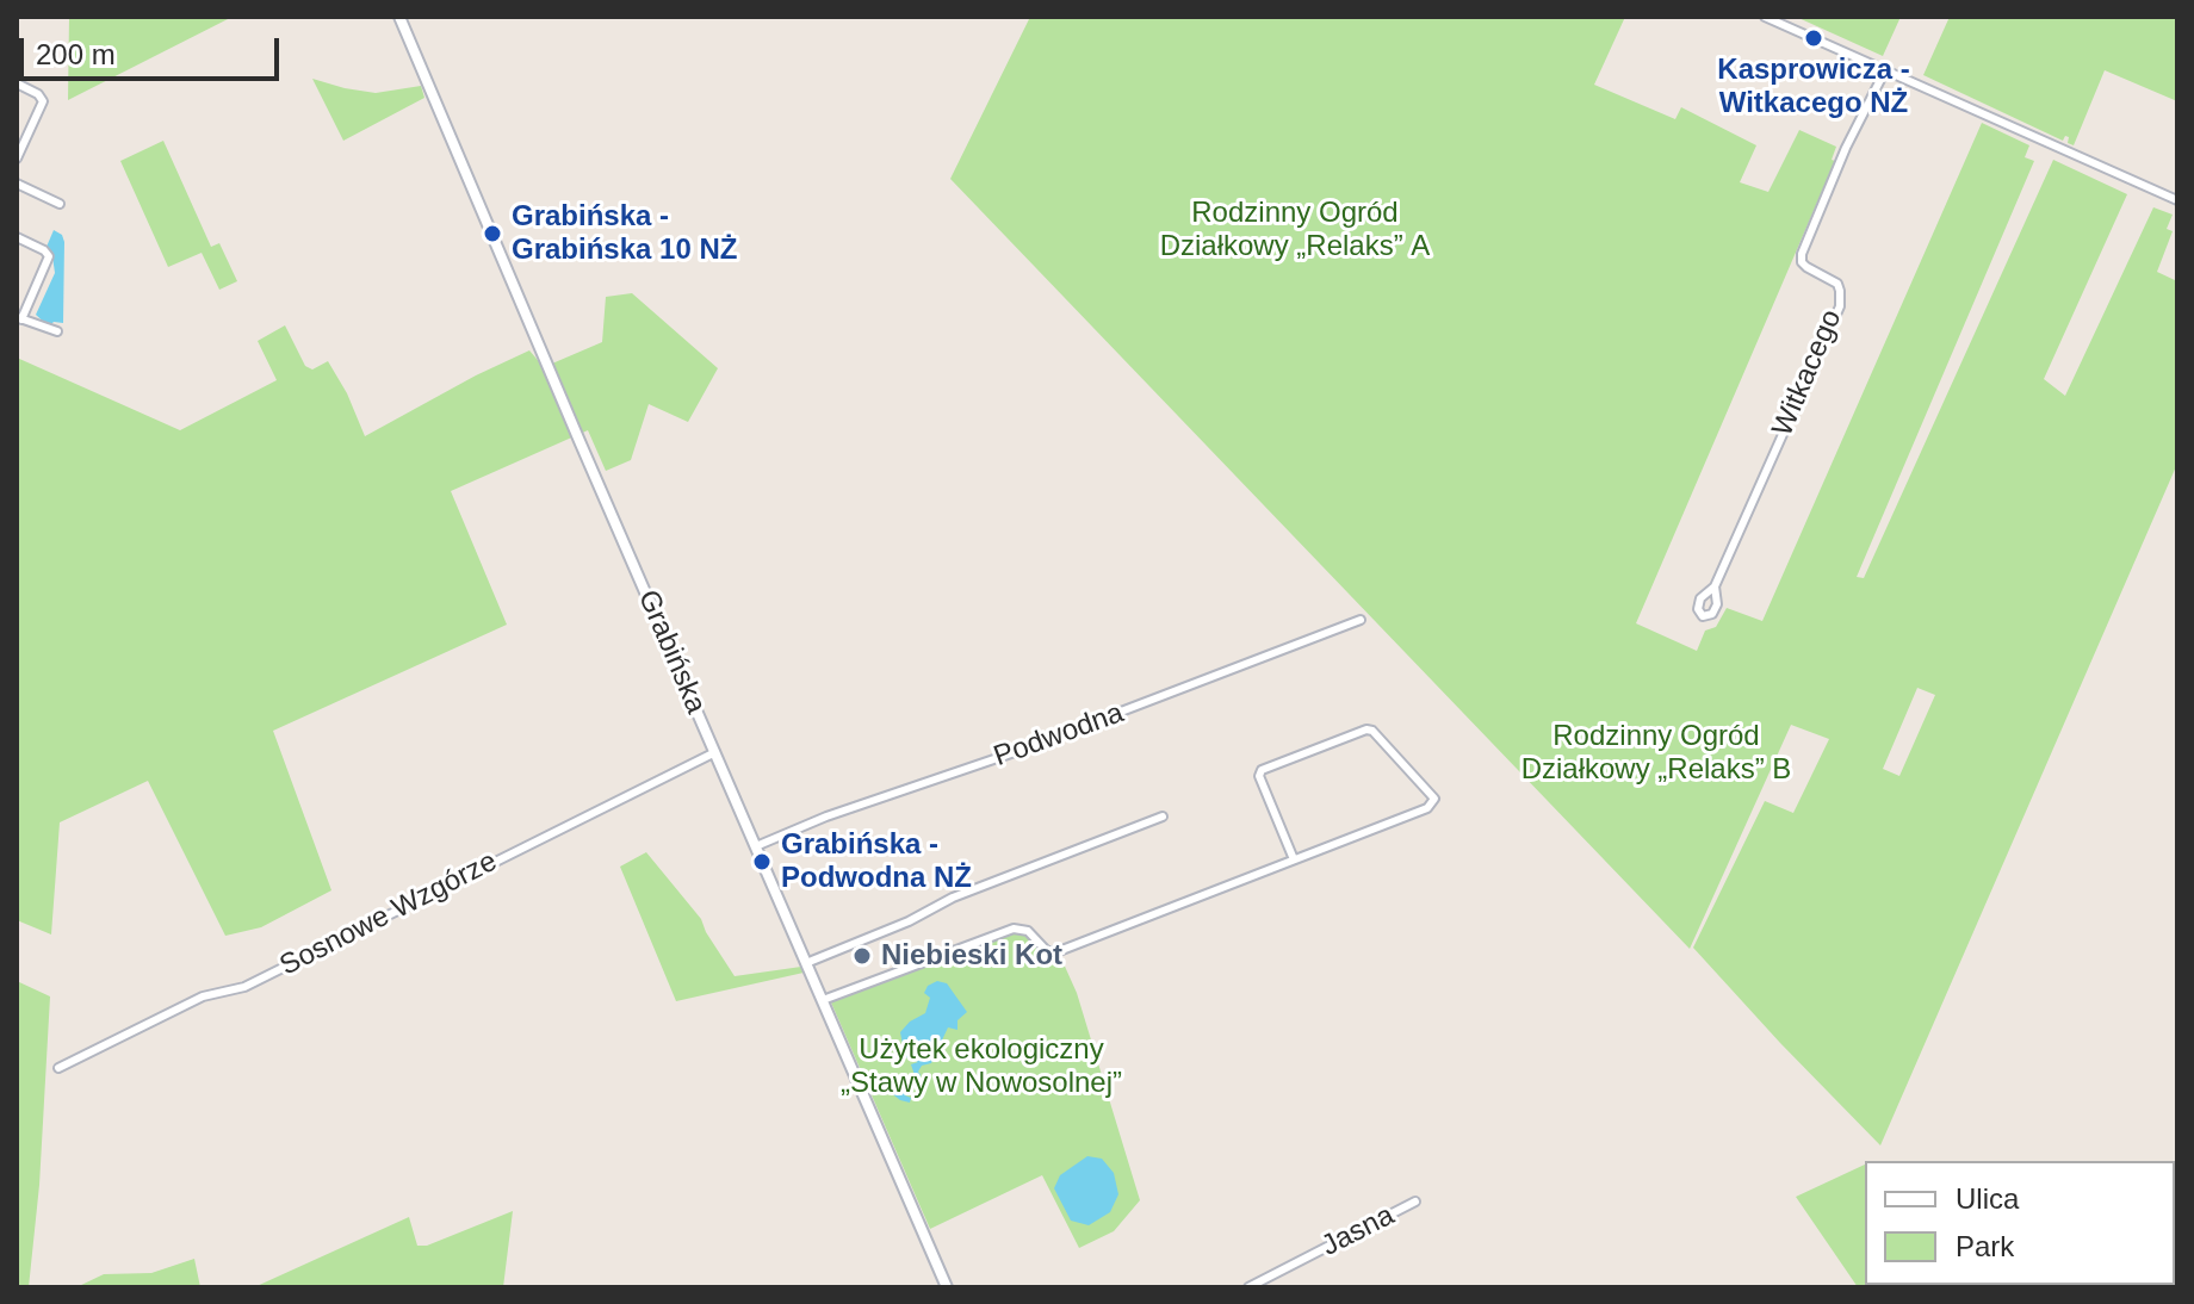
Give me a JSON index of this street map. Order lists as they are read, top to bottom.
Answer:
{
  "streets": {
    "street": [
      "Witkacego",
      "Grabińska",
      "Podwodna",
      "Sosnowe Wzgórze",
      "Jasna"
    ]
  },
  "crossings": [
    ["Grabińska", "Podwodna"],
    ["Grabińska", "Sosnowe Wzgórze"]
  ],
  "parks": ["Rodzinny Ogród Działkowy „Relaks” A", "Rodzinny Ogród Działkowy „Relaks” B", "Użytek ekologiczny „Stawy w Nowosolnej”"],
  "places": [
    "Kasprowicza - Witkacego NŻ",
    "Grabińska - Grabińska 10 NŻ",
    "Grabińska - Podwodna NŻ",
    "Niebieski Kot"
  ],
  "legend": ["Ulica", "Park"],
  "scale_bar": "200 m"
}
